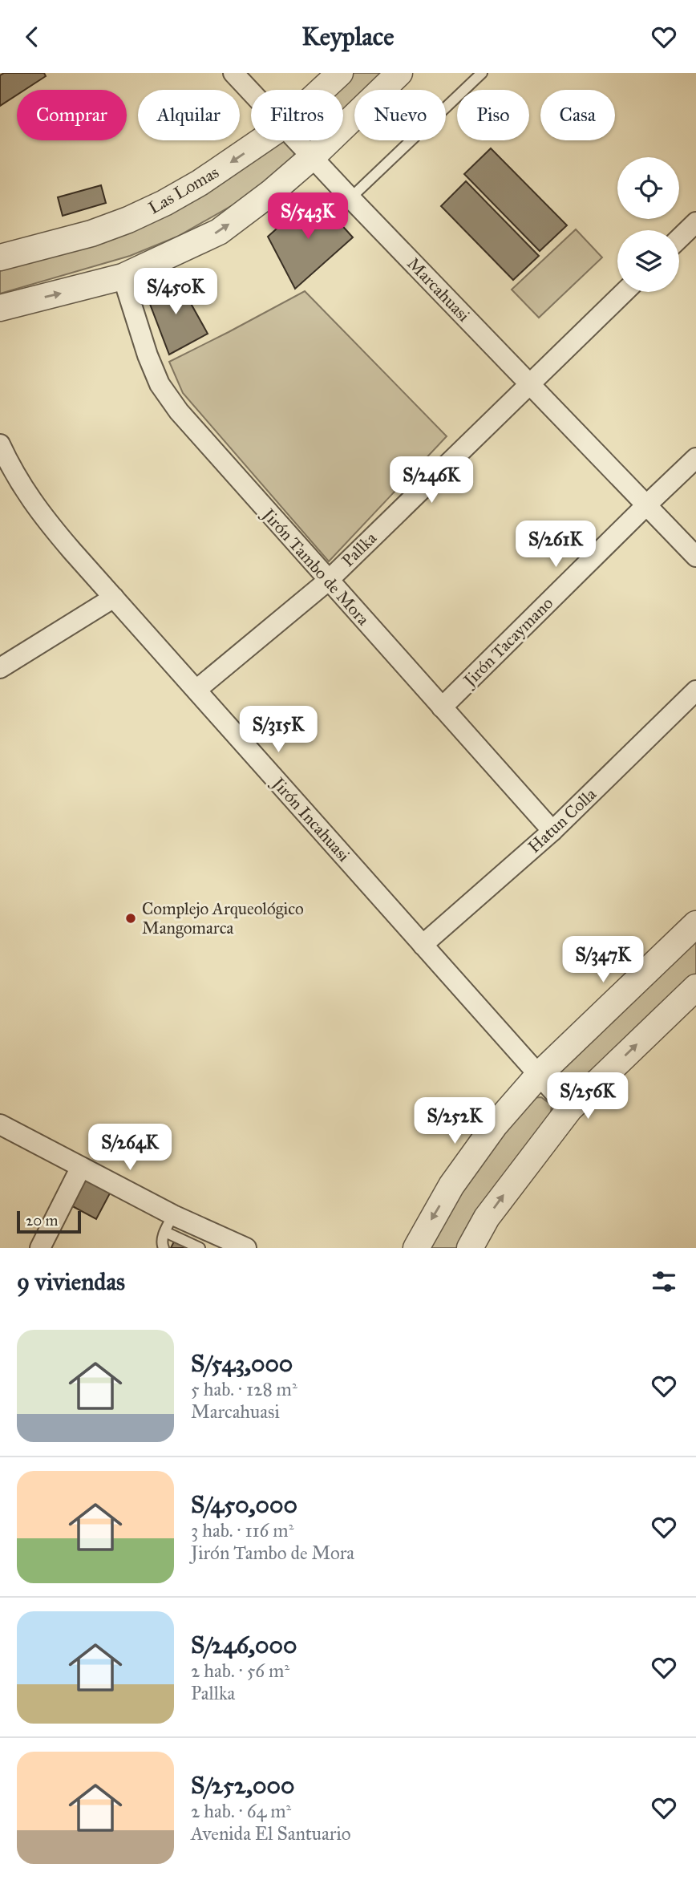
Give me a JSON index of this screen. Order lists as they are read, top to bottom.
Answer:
{
  "streets": {
    "street": [
      "Las Lomas",
      "Marcahuasi",
      "Pallka",
      "Jirón Tambo de Mora",
      "Jirón Tacaymano",
      "Jirón Incahuasi",
      "Hatun Colla"
    ]
  },
  "crossings": [
    ["Marcahuasi", "Pallka"],
    ["Marcahuasi", "Jirón Tacaymano"],
    ["Pallka", "Jirón Tambo de Mora"],
    ["Pallka", "Jirón Incahuasi"],
    ["Jirón Tambo de Mora", "Jirón Tacaymano"],
    ["Jirón Tambo de Mora", "Hatun Colla"],
    ["Jirón Incahuasi", "Hatun Colla"]
  ],
  "places": ["Complejo Arqueológico Mangomarca"],
  "scale_bar": "20 m",
  "page": {
    "header": "Keyplace",
    "chip": [
      "Comprar",
      "Alquilar",
      "Filtros",
      "Nuevo",
      "Piso",
      "Casa"
    ],
    "price": [
      "S/543K",
      "S/450K",
      "S/246K",
      "S/261K",
      "S/315K",
      "S/347K",
      "S/256K",
      "S/252K",
      "S/264K"
    ],
    "scale": "20 m",
    "heading": "9 viviendas",
    "list": [
      {
        "name": "S/543,000",
        "note": "5 hab. · 128 m² · Marcahuasi"
      },
      {
        "name": "S/450,000",
        "note": "3 hab. · 116 m² · Jirón Tambo de Mora"
      },
      {
        "name": "S/246,000",
        "note": "2 hab. · 56 m² · Pallka"
      },
      {
        "name": "S/252,000",
        "note": "2 hab. · 64 m² · Avenida El Santuario"
      }
    ]
  }
}
